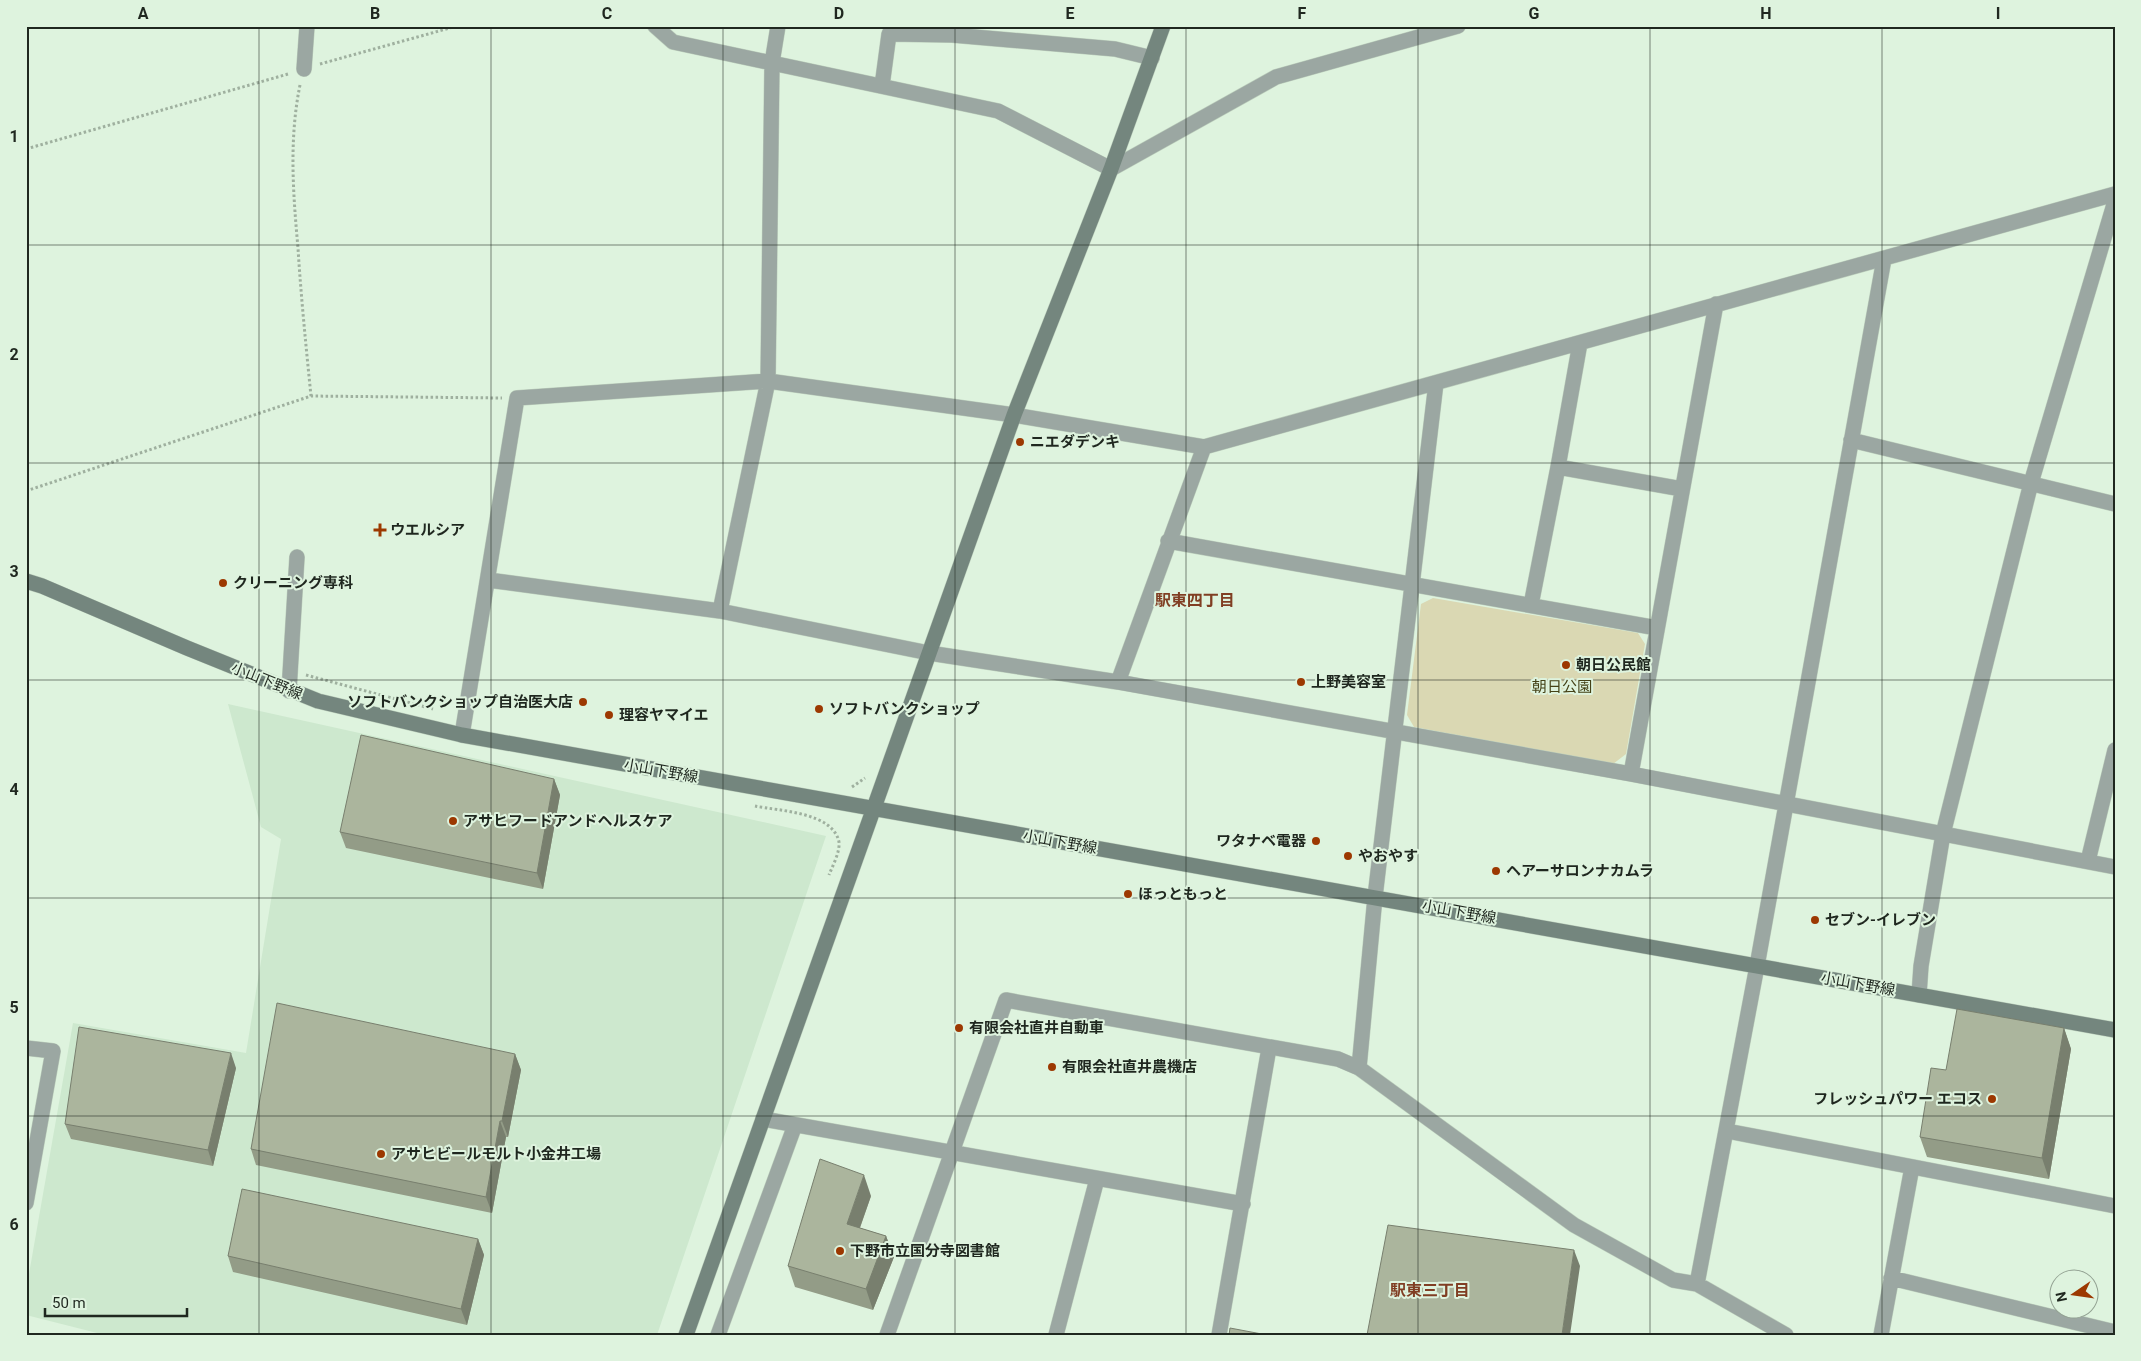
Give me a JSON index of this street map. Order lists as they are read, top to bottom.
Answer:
{
  "streets": {
    "main road": ["小山下野線"]
  },
  "districts": ["駅東四丁目", "駅東三丁目"],
  "parks": ["朝日公園"],
  "places": {
    "other": [
      "ニエダデンキ",
      "クリーニング専科",
      "朝日公民館",
      "上野美容室",
      "ソフトバンクショップ自治医大店",
      "ソフトバンクショップ",
      "理容ヤマイエ",
      "アサヒフードアンドヘルスケア",
      "ワタナベ電器",
      "やおやす",
      "ヘアーサロンナカムラ",
      "ほっともっと",
      "セブン-イレブン",
      "有限会社直井自動車",
      "有限会社直井農機店",
      "フレッシュパワー エコス",
      "アサヒビールモルト小金井工場",
      "下野市立国分寺図書館"
    ],
    "health": ["ウエルシア"]
  },
  "scale_bar": "50 m",
  "north": "left",
  "grid": {
    "columns": [
      "A",
      "B",
      "C",
      "D",
      "E",
      "F",
      "G",
      "H",
      "I"
    ],
    "rows": [
      "1",
      "2",
      "3",
      "4",
      "5",
      "6"
    ]
  }
}
